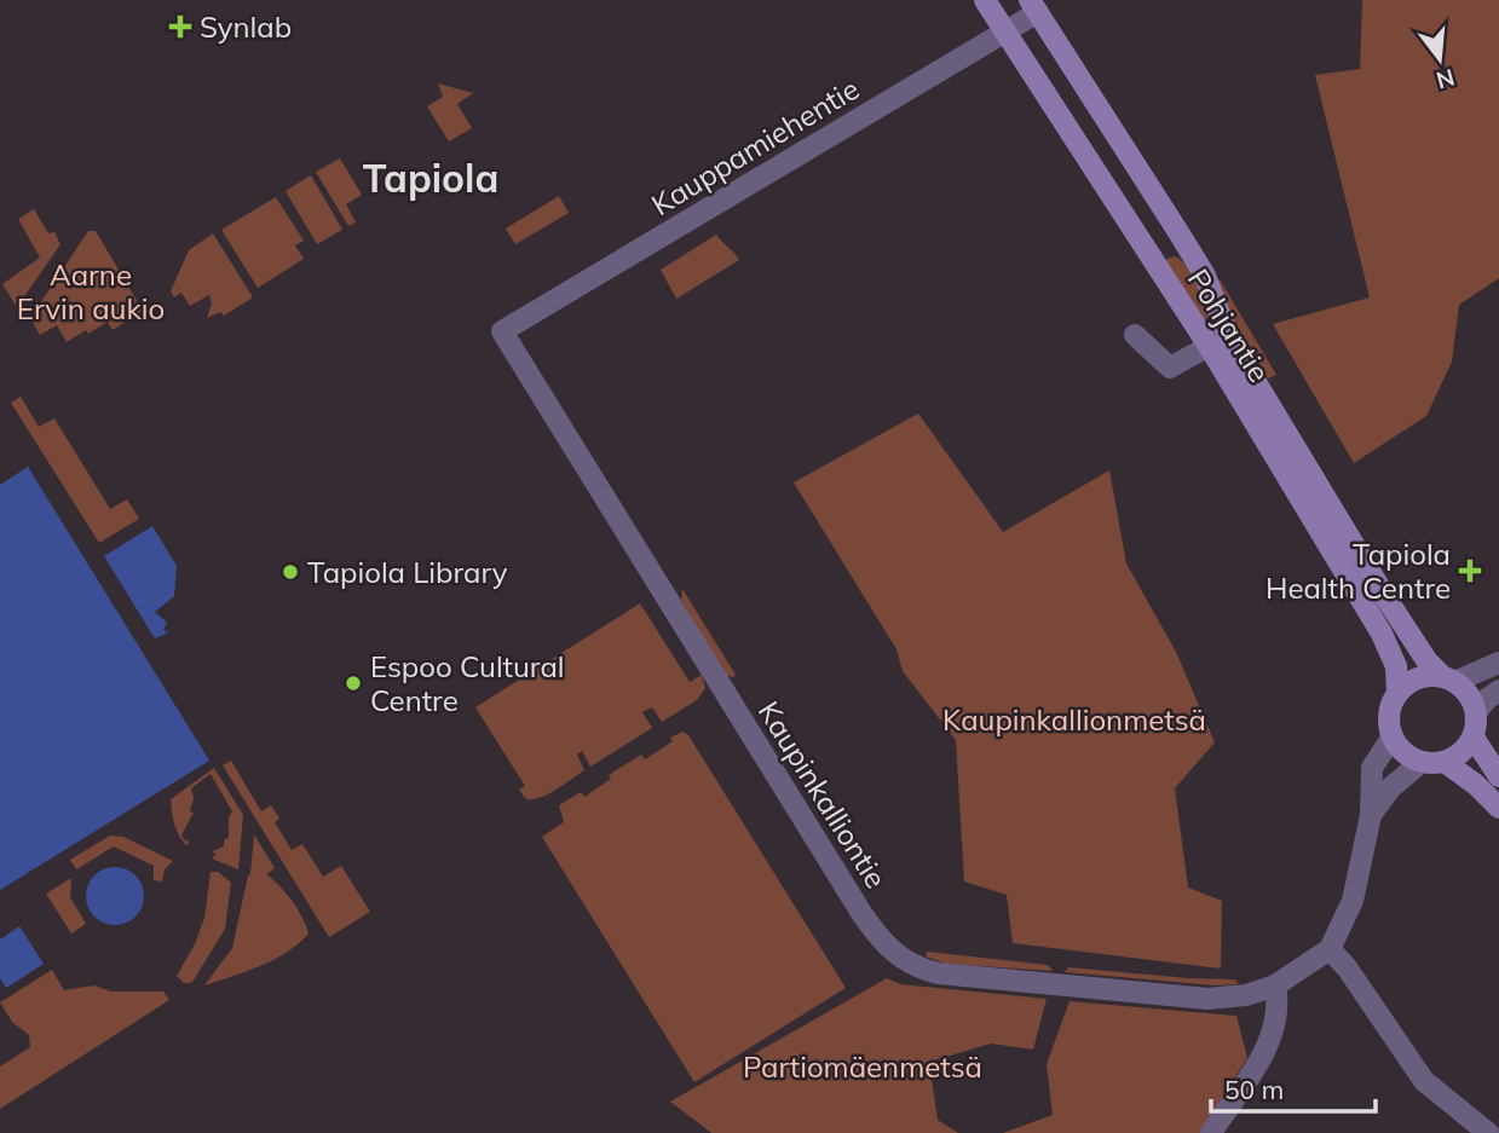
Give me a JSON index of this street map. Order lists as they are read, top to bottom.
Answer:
{
  "streets": {
    "main road": ["Pohjantie"],
    "street": ["Kauppamiehentie", "Kaupinkalliontie"]
  },
  "crossings": [
    ["Kauppamiehentie", "Pohjantie"],
    ["Kauppamiehentie", "Kaupinkalliontie"]
  ],
  "districts": ["Tapiola"],
  "parks": ["Aarne Ervin aukio", "Kaupinkallionmetsä", "Partiomäenmetsä"],
  "places": {
    "health": ["Synlab", "Tapiola Health Centre"],
    "other": ["Tapiola Library", "Espoo Cultural Centre"]
  },
  "scale_bar": "50 m",
  "north": "bottom"
}
